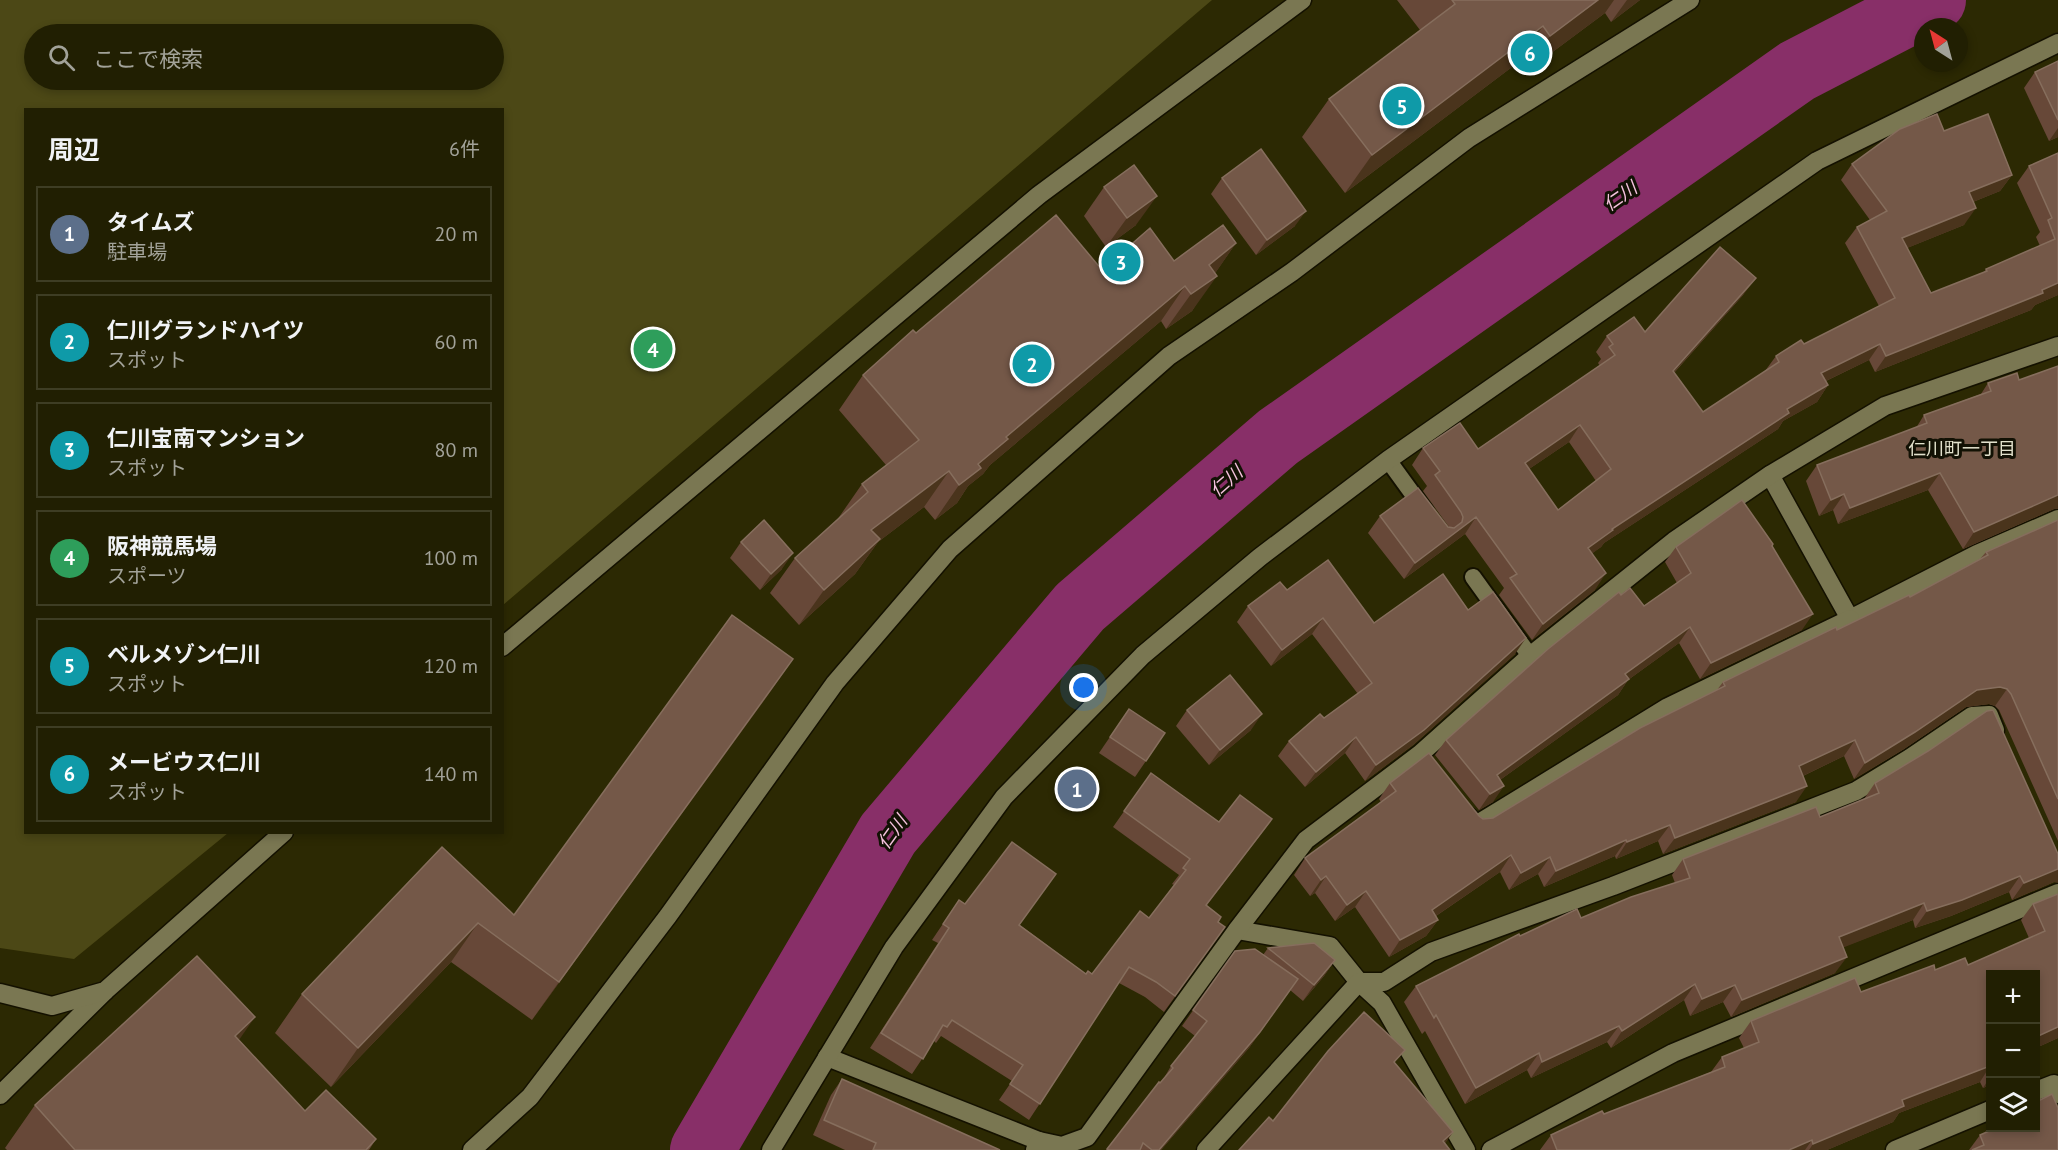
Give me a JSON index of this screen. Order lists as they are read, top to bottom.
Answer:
{
  "districts": ["仁川町一丁目"],
  "water": ["仁川"],
  "north": "top left",
  "page": {
    "search": "ここで検索",
    "pins": [
      "6",
      "5",
      "3",
      "4",
      "2",
      "1"
    ],
    "heading": ["周辺", "6件"],
    "list": [
      {
        "mark": "1",
        "name": "タイムズ",
        "note": "駐車場",
        "value": "20 m"
      },
      {
        "mark": "2",
        "name": "仁川グランドハイツ",
        "note": "スポット",
        "value": "60 m"
      },
      {
        "mark": "3",
        "name": "仁川宝南マンション",
        "note": "スポット",
        "value": "80 m"
      },
      {
        "mark": "4",
        "name": "阪神競馬場",
        "note": "スポーツ",
        "value": "100 m"
      },
      {
        "mark": "5",
        "name": "ベルメゾン仁川",
        "note": "スポット",
        "value": "120 m"
      },
      {
        "mark": "6",
        "name": "メービウス仁川",
        "note": "スポット",
        "value": "140 m"
      }
    ],
    "map_buttons": ["+", "−"]
  }
}
